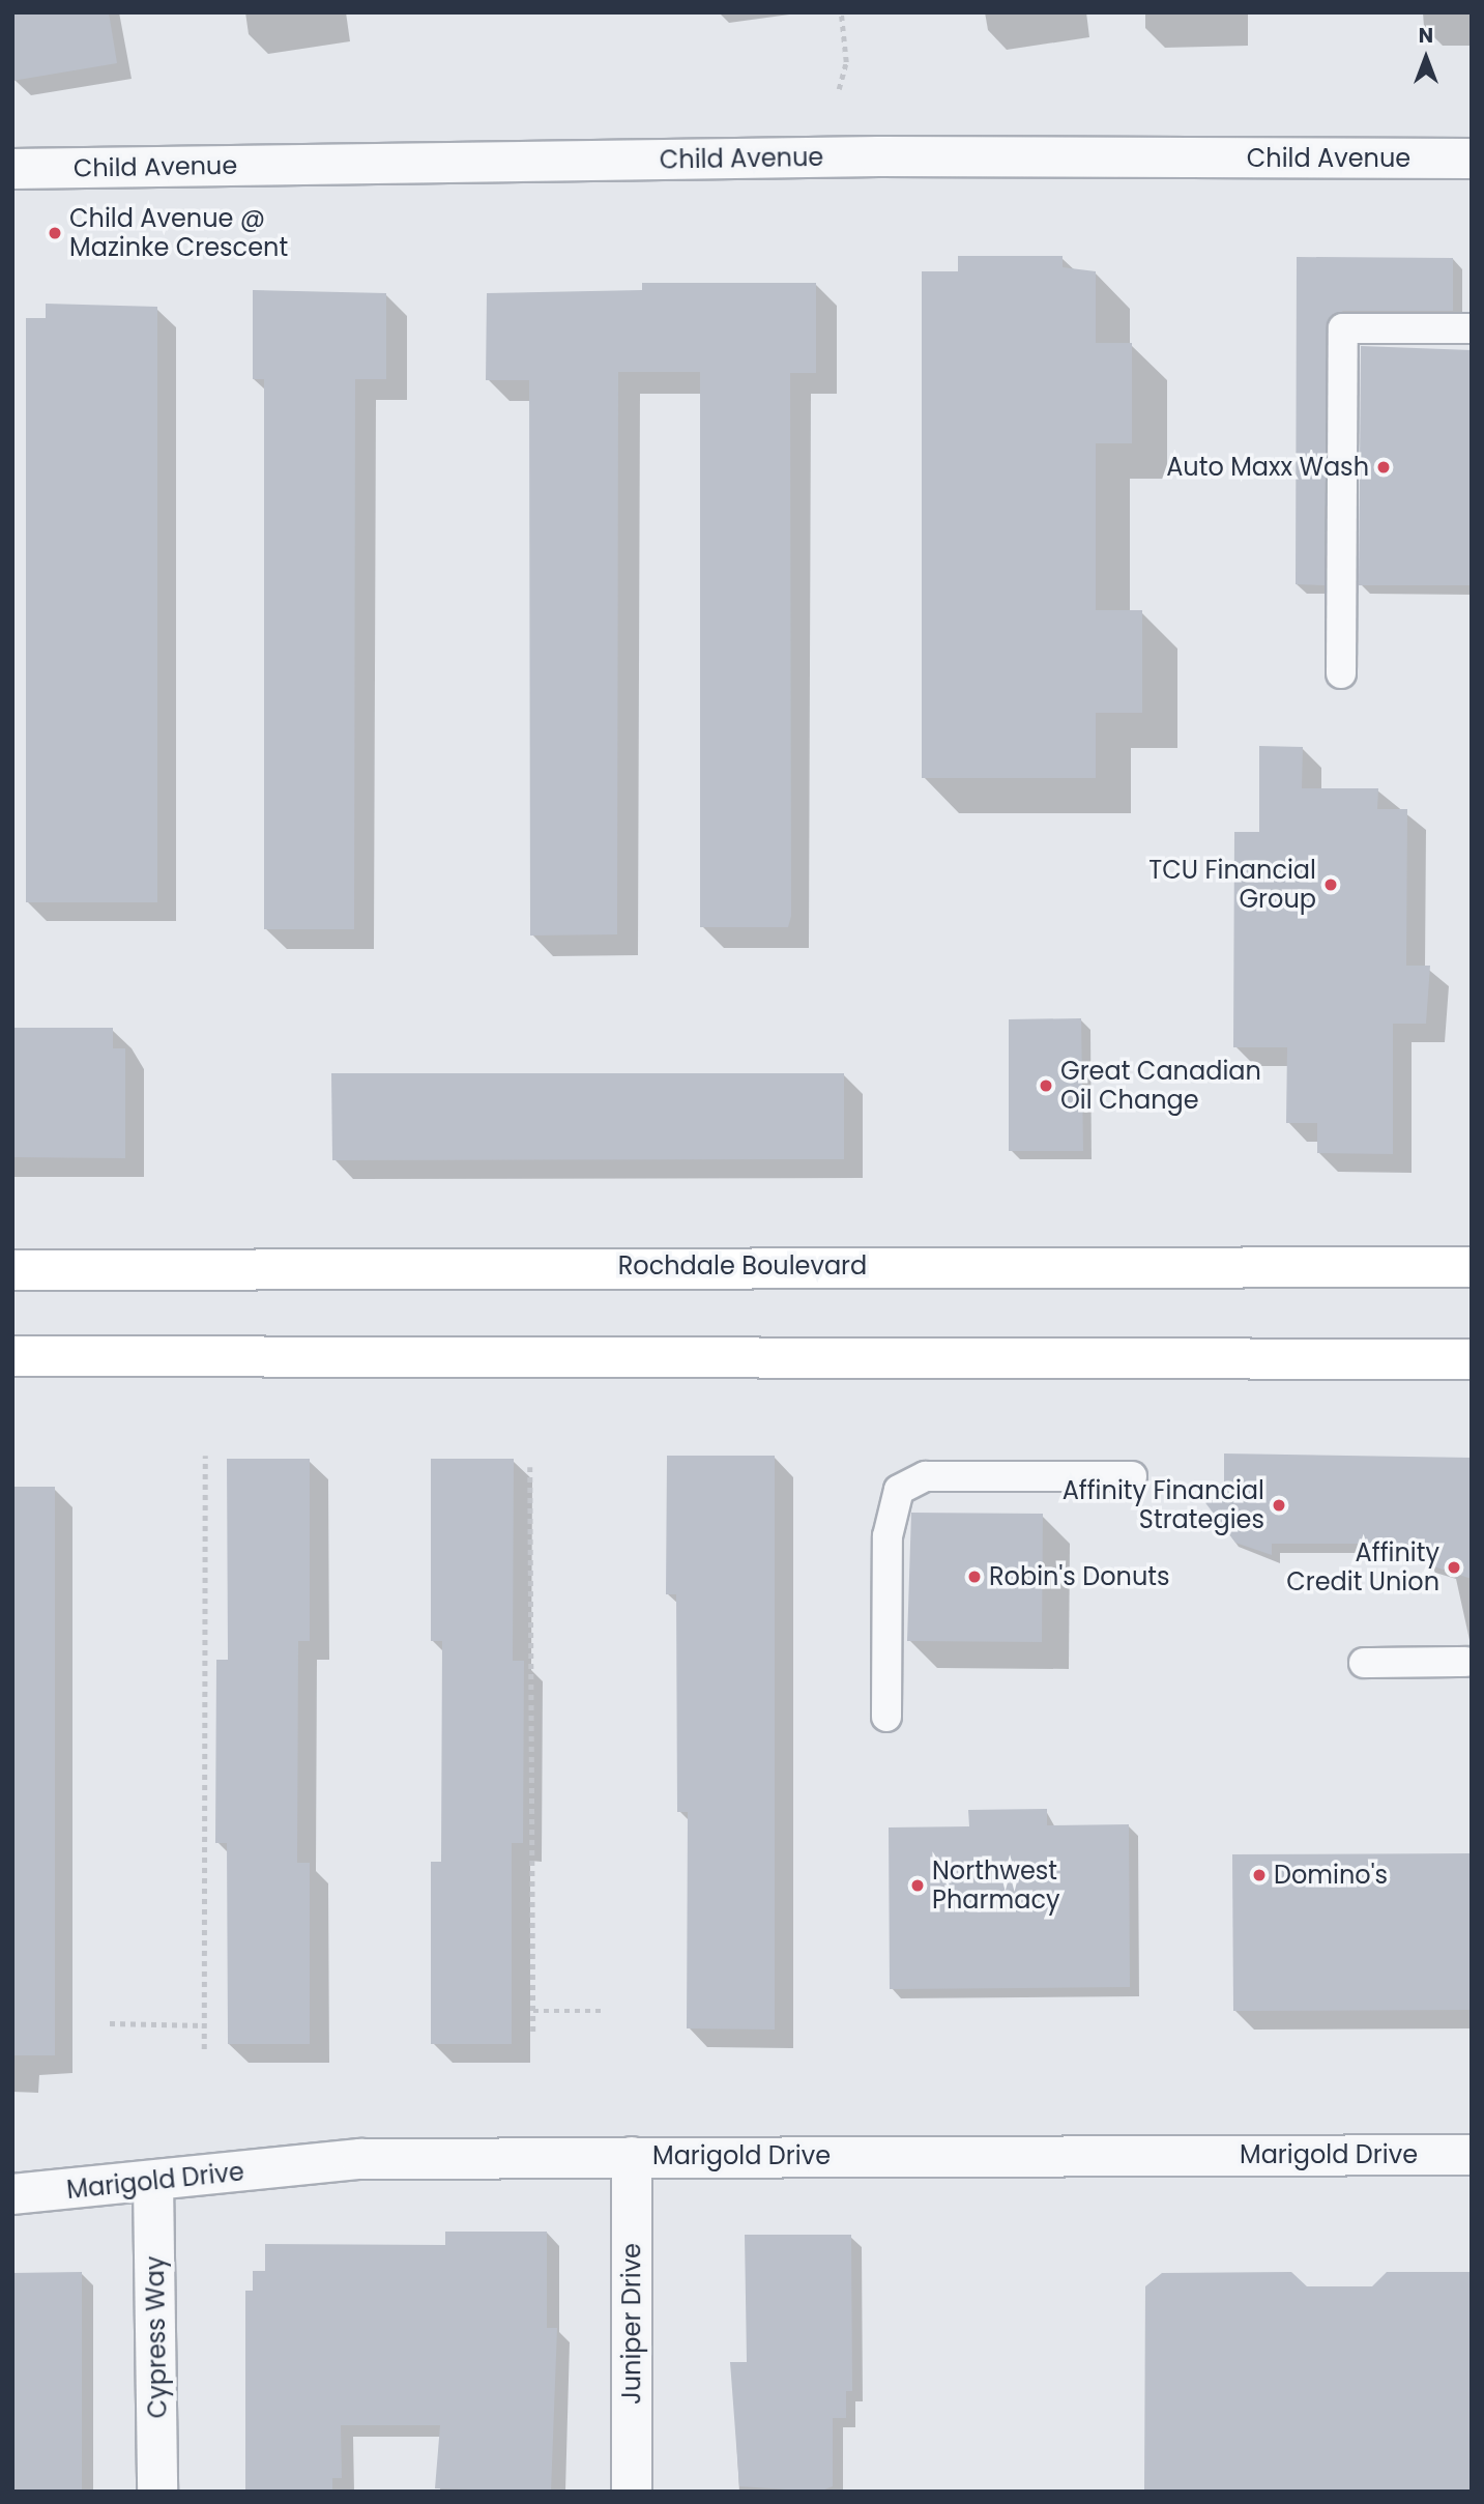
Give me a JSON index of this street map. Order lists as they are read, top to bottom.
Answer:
{
  "streets": {
    "main road": ["Rochdale Boulevard"],
    "street": [
      "Child Avenue",
      "Marigold Drive",
      "Juniper Drive",
      "Cypress Way"
    ]
  },
  "crossings": [
    ["Marigold Drive", "Juniper Drive"],
    ["Marigold Drive", "Cypress Way"]
  ],
  "places": [
    "Child Avenue @ Mazinke Crescent",
    "Auto Maxx Wash",
    "TCU Financial Group",
    "Great Canadian Oil Change",
    "Affinity Financial Strategies",
    "Affinity Credit Union",
    "Robin's Donuts",
    "Domino's",
    "Northwest Pharmacy"
  ],
  "north": "top"
}
